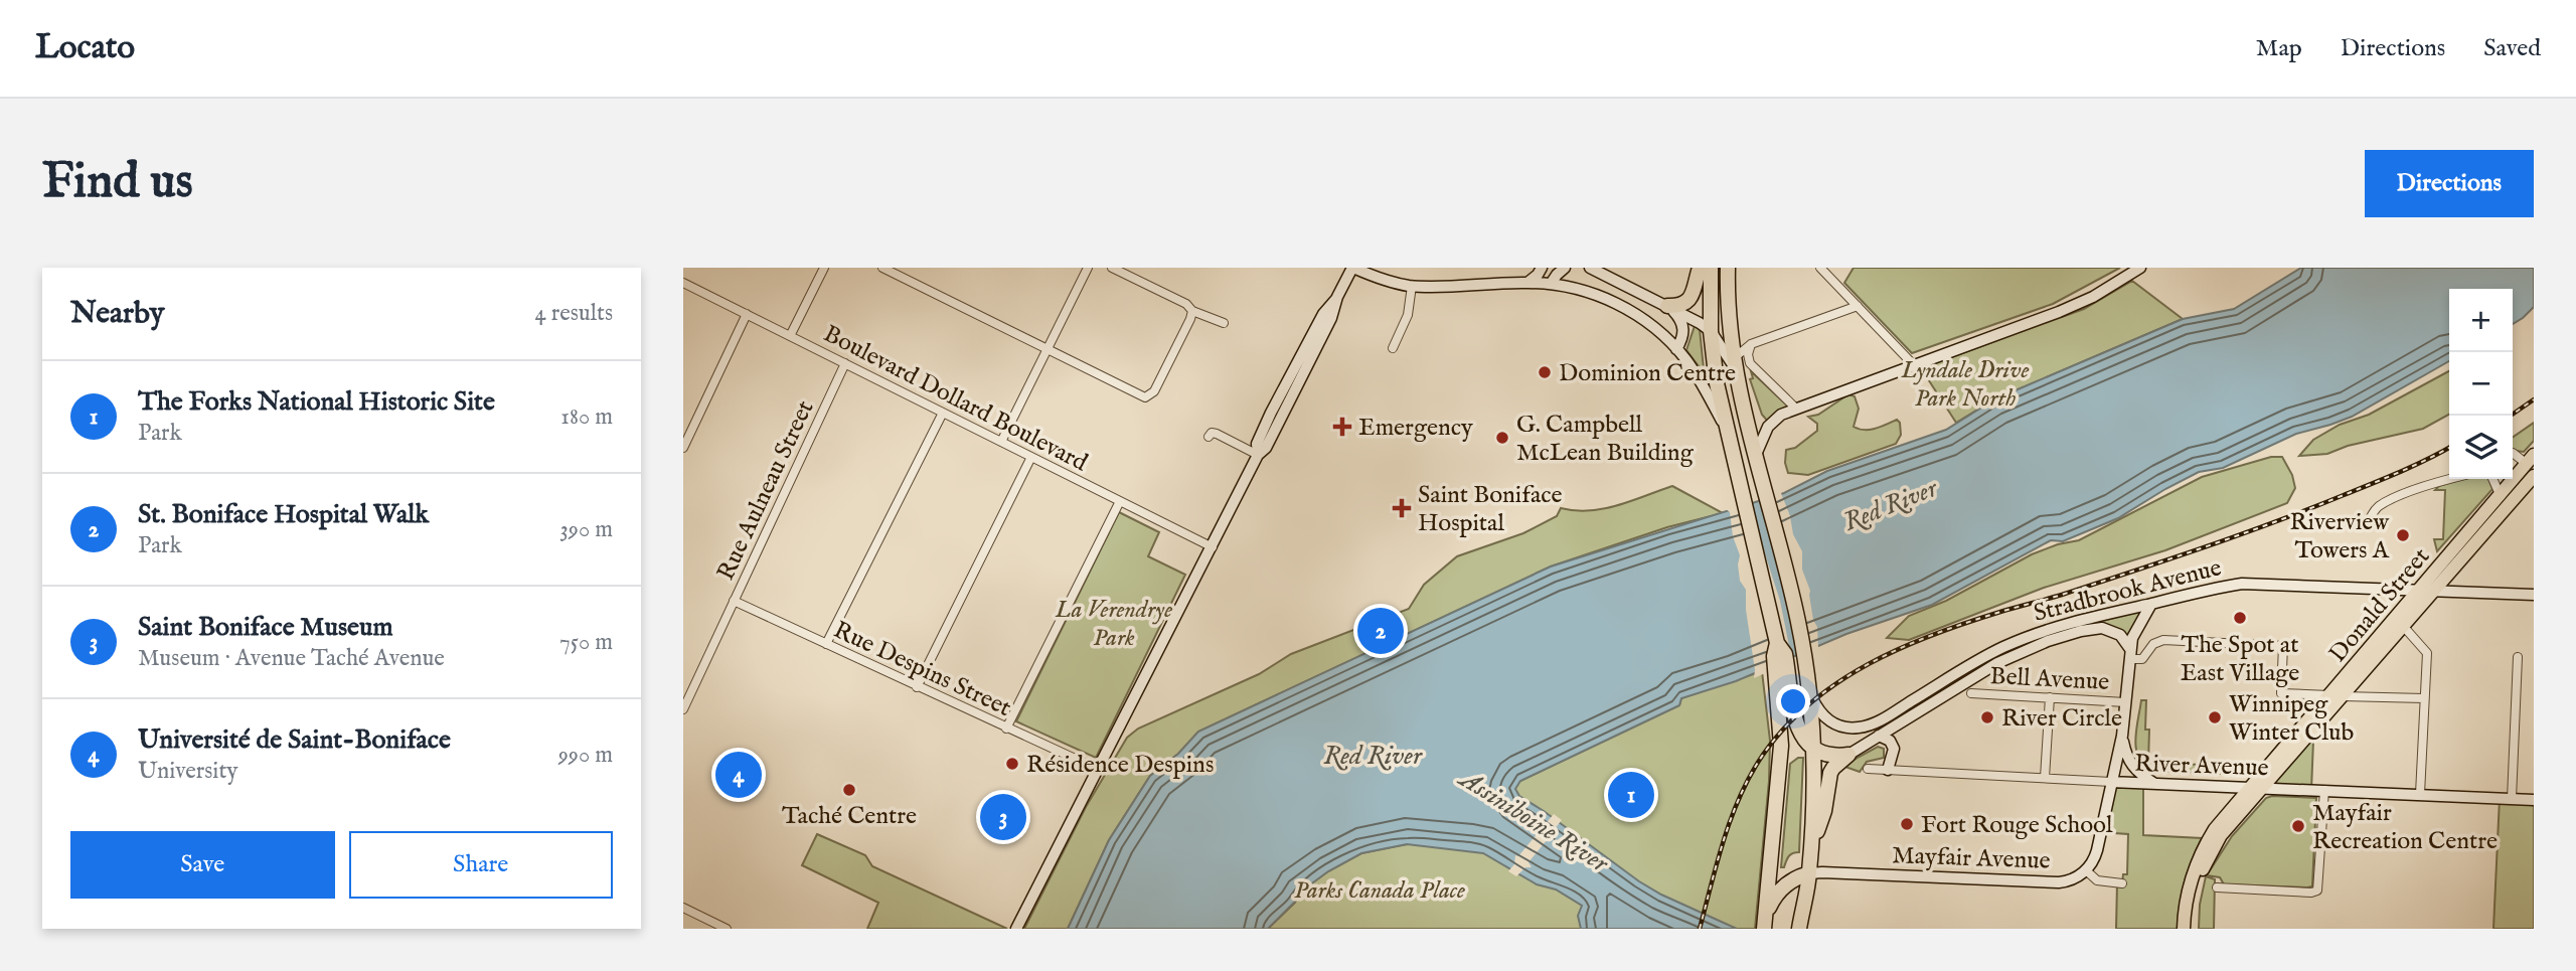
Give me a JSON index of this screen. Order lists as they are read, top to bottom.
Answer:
{
  "streets": {
    "main road": [
      "Stradbrook Avenue",
      "Donald Street",
      "River Avenue",
      "Mayfair Avenue"
    ],
    "street": [
      "Boulevard Dollard Boulevard",
      "Rue Aulneau Street",
      "Rue Despins Street",
      "Bell Avenue"
    ]
  },
  "crossings": [
    ["Boulevard Dollard Boulevard", "Rue Aulneau Street"],
    ["Rue Aulneau Street", "Rue Despins Street"],
    ["Stradbrook Avenue", "Donald Street"],
    ["Stradbrook Avenue", "Bell Avenue"],
    ["Donald Street", "Bell Avenue"],
    ["Donald Street", "River Avenue"]
  ],
  "water": ["Red River", "Assiniboine River"],
  "parks": ["Lyndale Drive Park North", "La Verendrye Park", "Parks Canada Place"],
  "places": {
    "other": [
      "Dominion Centre",
      "G. Campbell McLean Building",
      "Riverview Towers A",
      "The Spot at East Village",
      "River Circle",
      "Winnipeg Winter Club",
      "Résidence Despins",
      "Taché Centre",
      "Fort Rouge School",
      "Mayfair Recreation Centre"
    ],
    "health": ["Emergency", "Saint Boniface Hospital"]
  },
  "page": {
    "header": "Locato",
    "nav": ["Map", "Directions", "Saved"],
    "buttons": [
      "Directions",
      ["Save", "Share"]
    ],
    "title": "Find us",
    "heading": ["Nearby", "4 results"],
    "map_buttons": ["+", "−"],
    "list": [
      {
        "mark": "1",
        "name": "The Forks National Historic Site",
        "note": "Park",
        "value": "180 m"
      },
      {
        "mark": "2",
        "name": "St. Boniface Hospital Walk",
        "note": "Park",
        "value": "390 m"
      },
      {
        "mark": "3",
        "name": "Saint Boniface Museum",
        "note": "Museum · Avenue Taché Avenue",
        "value": "750 m"
      },
      {
        "mark": "4",
        "name": "Université de Saint-Boniface",
        "note": "University",
        "value": "990 m"
      }
    ],
    "pins": [
      "2",
      "4",
      "1",
      "3"
    ]
  }
}
